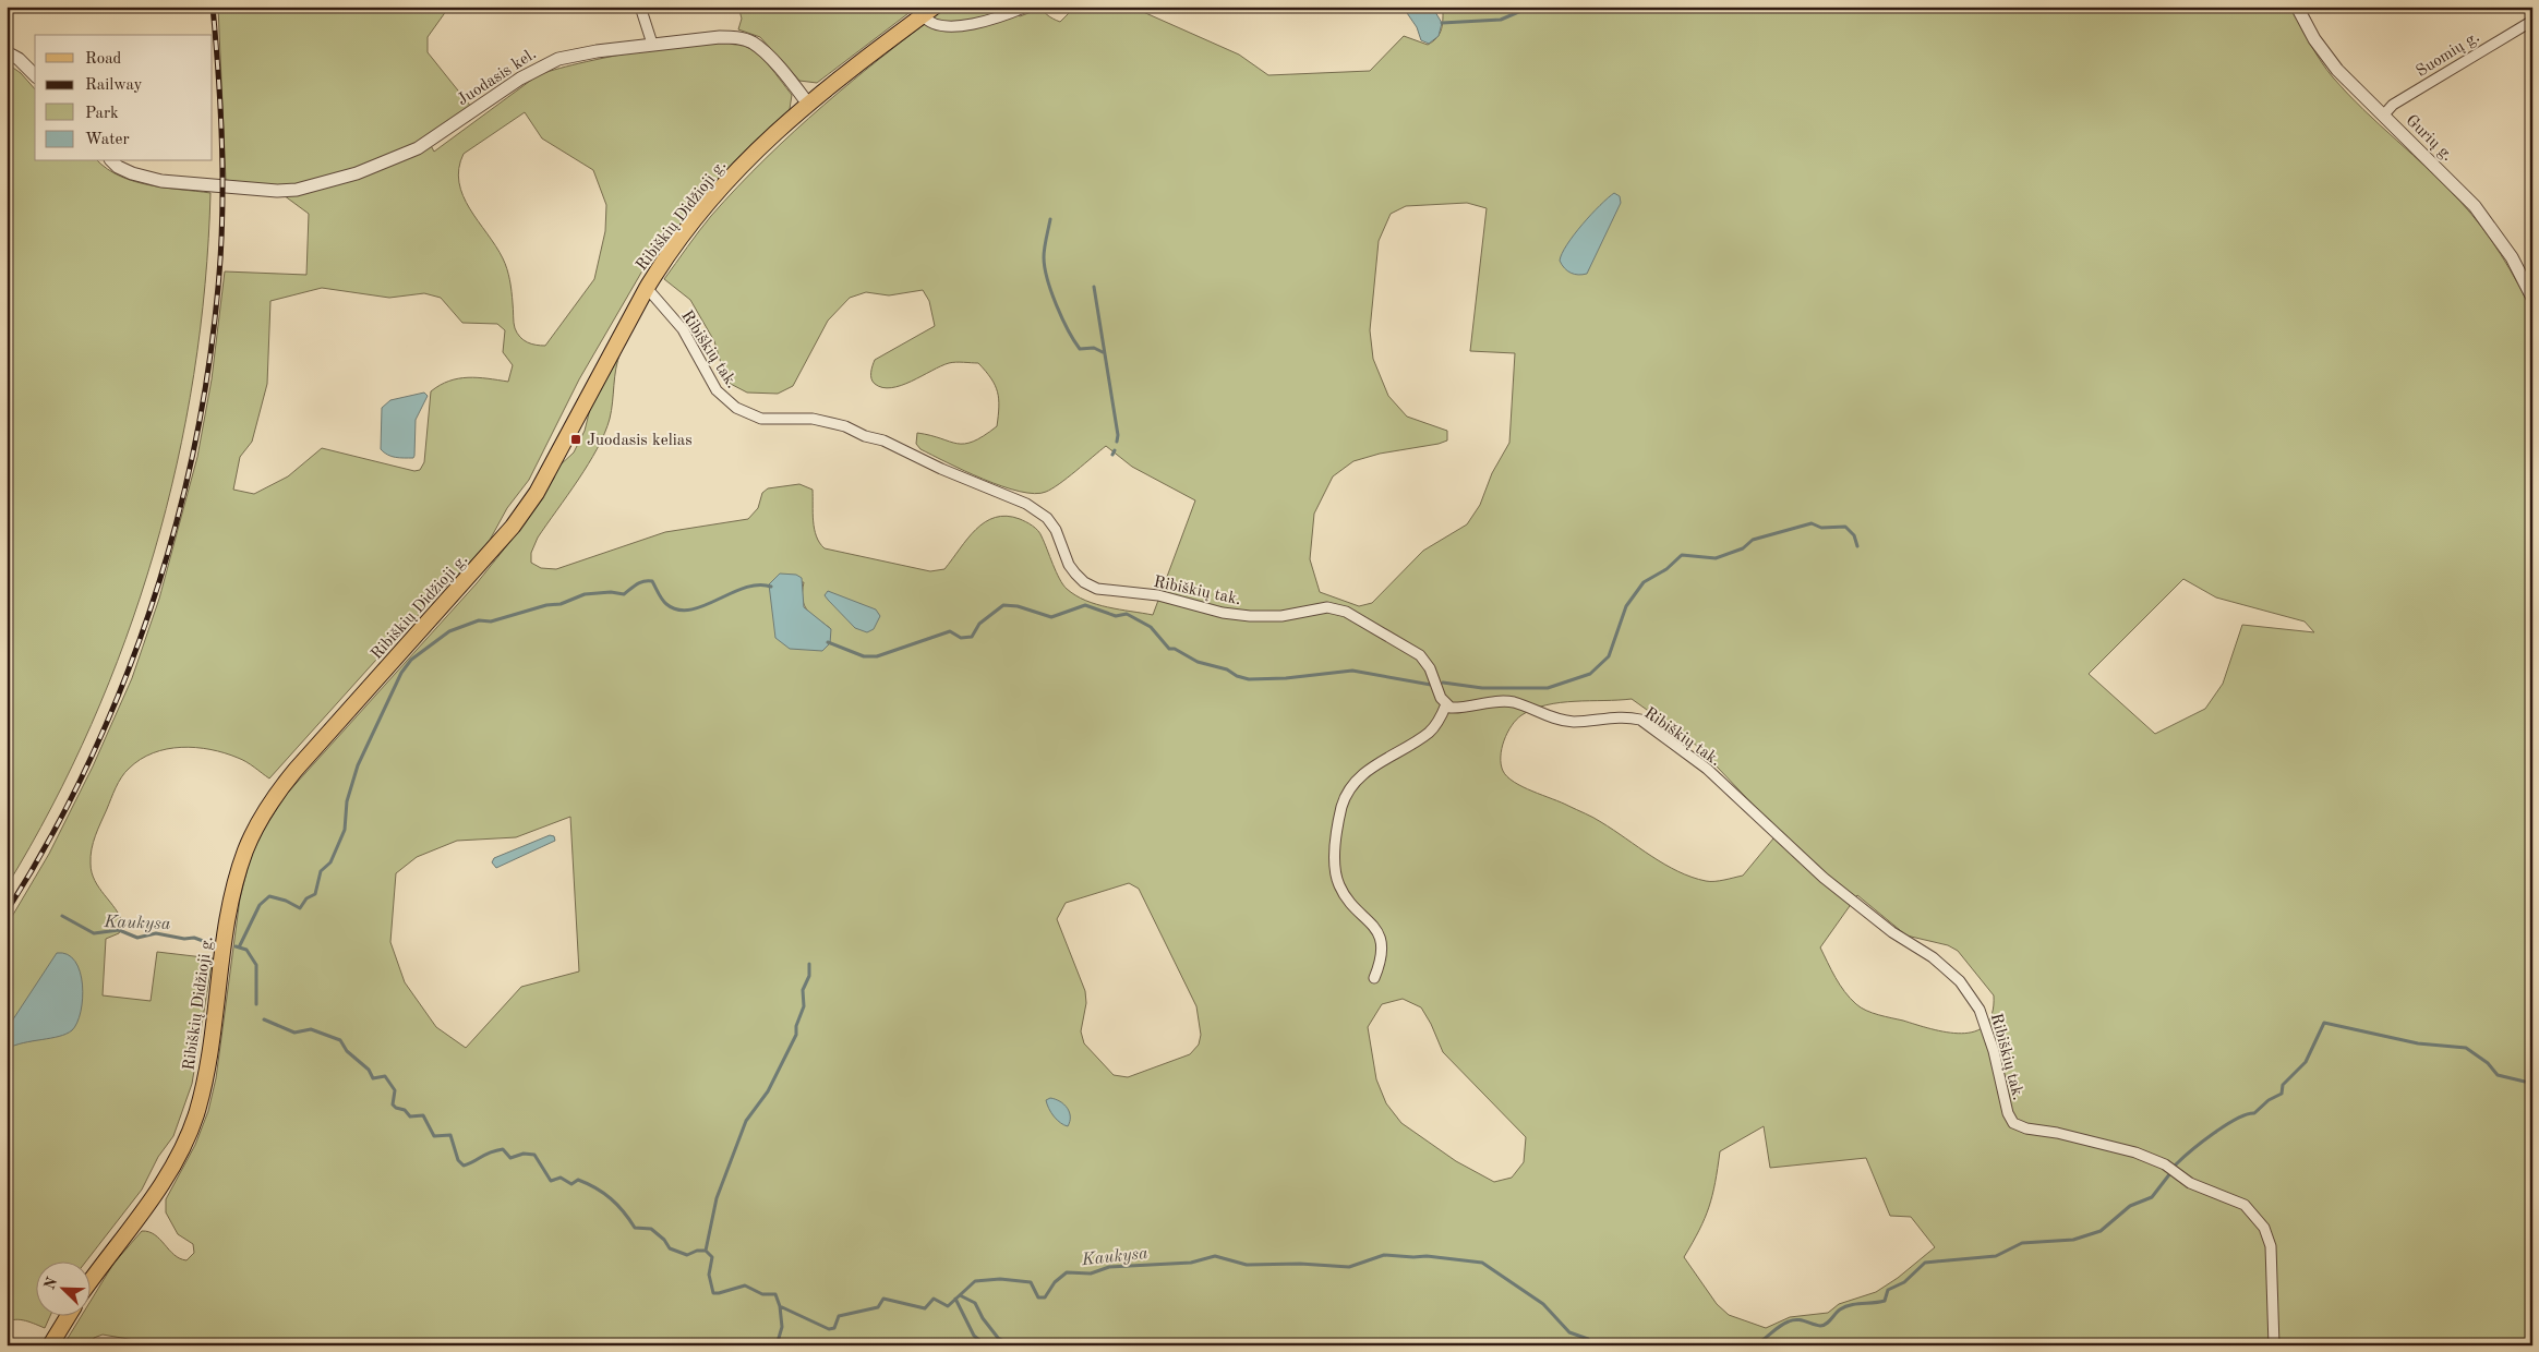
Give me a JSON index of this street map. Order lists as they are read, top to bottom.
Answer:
{
  "streets": {
    "main road": ["Ribiškių Didžioji g."],
    "street": [
      "Suomių g.",
      "Juodasis kel.",
      "Gurių g.",
      "Ribiškių tak."
    ]
  },
  "crossings": [
    ["Suomių g.", "Gurių g."],
    ["Juodasis kel.", "Ribiškių Didžioji g."],
    ["Ribiškių Didžioji g.", "Ribiškių tak."]
  ],
  "water": ["Kaukysa"],
  "places": {
    "transit": ["Juodasis kelias"]
  },
  "legend": [
    "Road",
    "Railway",
    "Park",
    "Water"
  ],
  "north": "top left"
}
